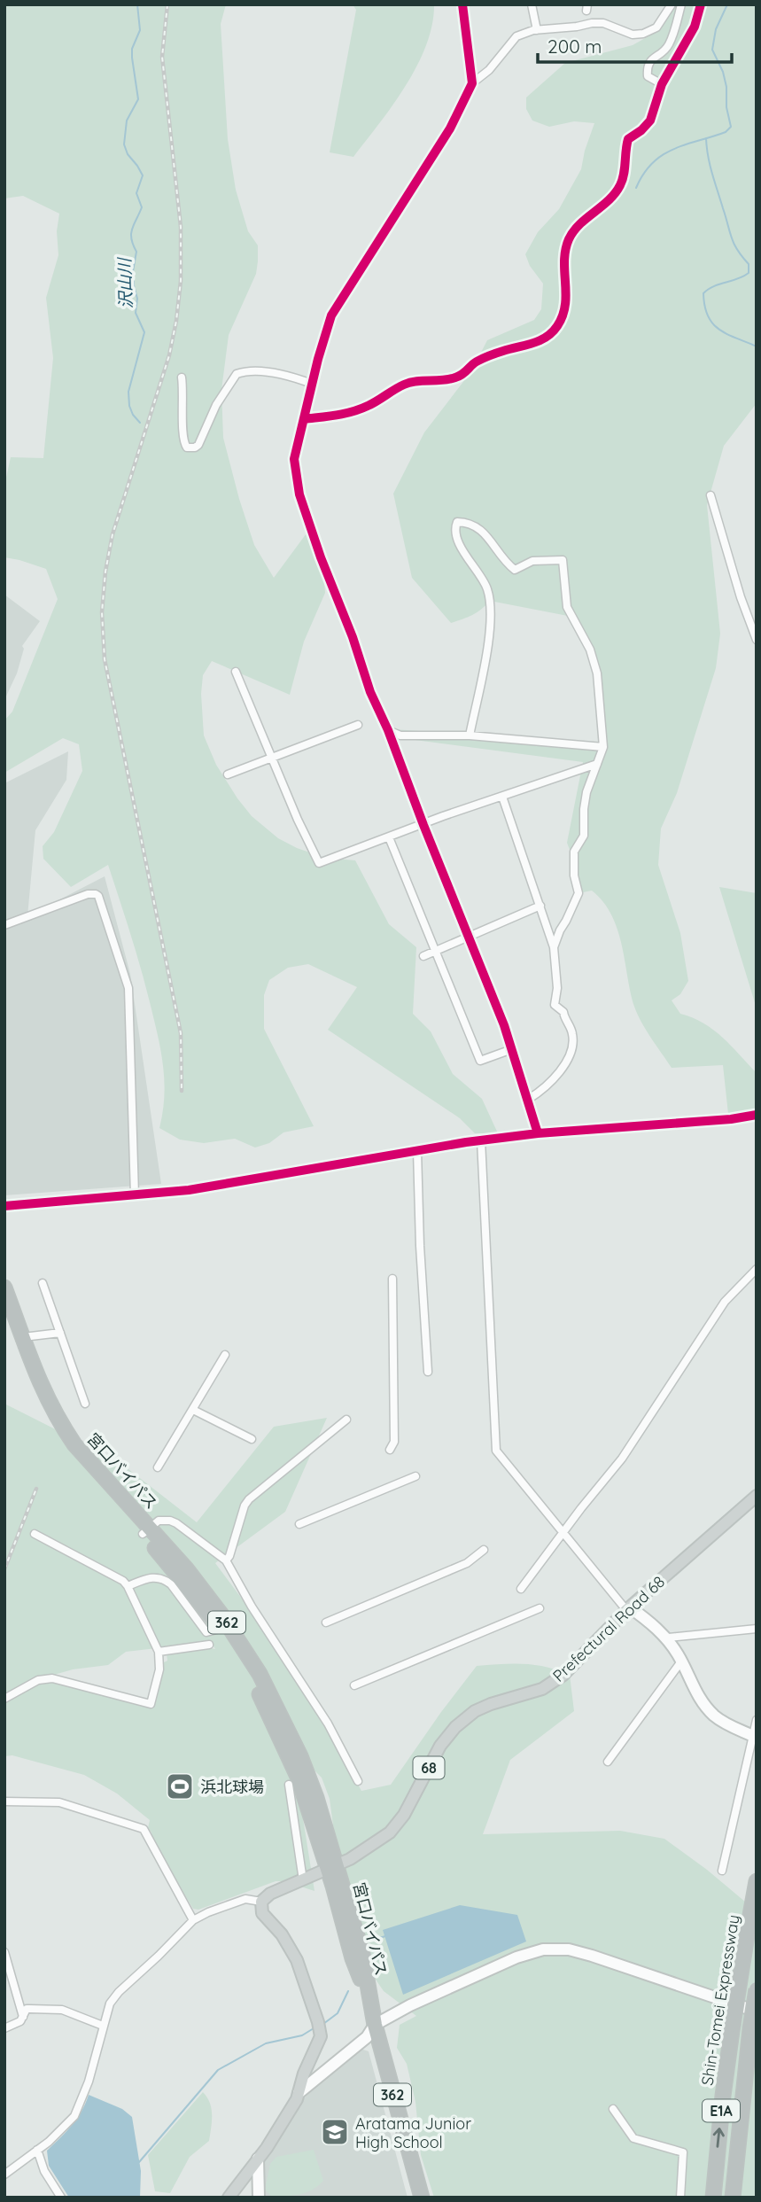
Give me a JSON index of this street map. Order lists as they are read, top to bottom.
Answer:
{
  "streets": {
    "highway": [
      "宮口バイパス",
      "362",
      "Shin-Tomei Expressway",
      "E1A"
    ],
    "main road": ["Prefectural Road 68", "68"]
  },
  "crossings": [
    ["宮口バイパス", "362"],
    ["宮口バイパス", "Prefectural Road 68"]
  ],
  "water": ["沢山川"],
  "places": {
    "sports": ["浜北球場"],
    "school or university": ["Aratama Junior High School"]
  },
  "scale_bar": "200 m"
}
